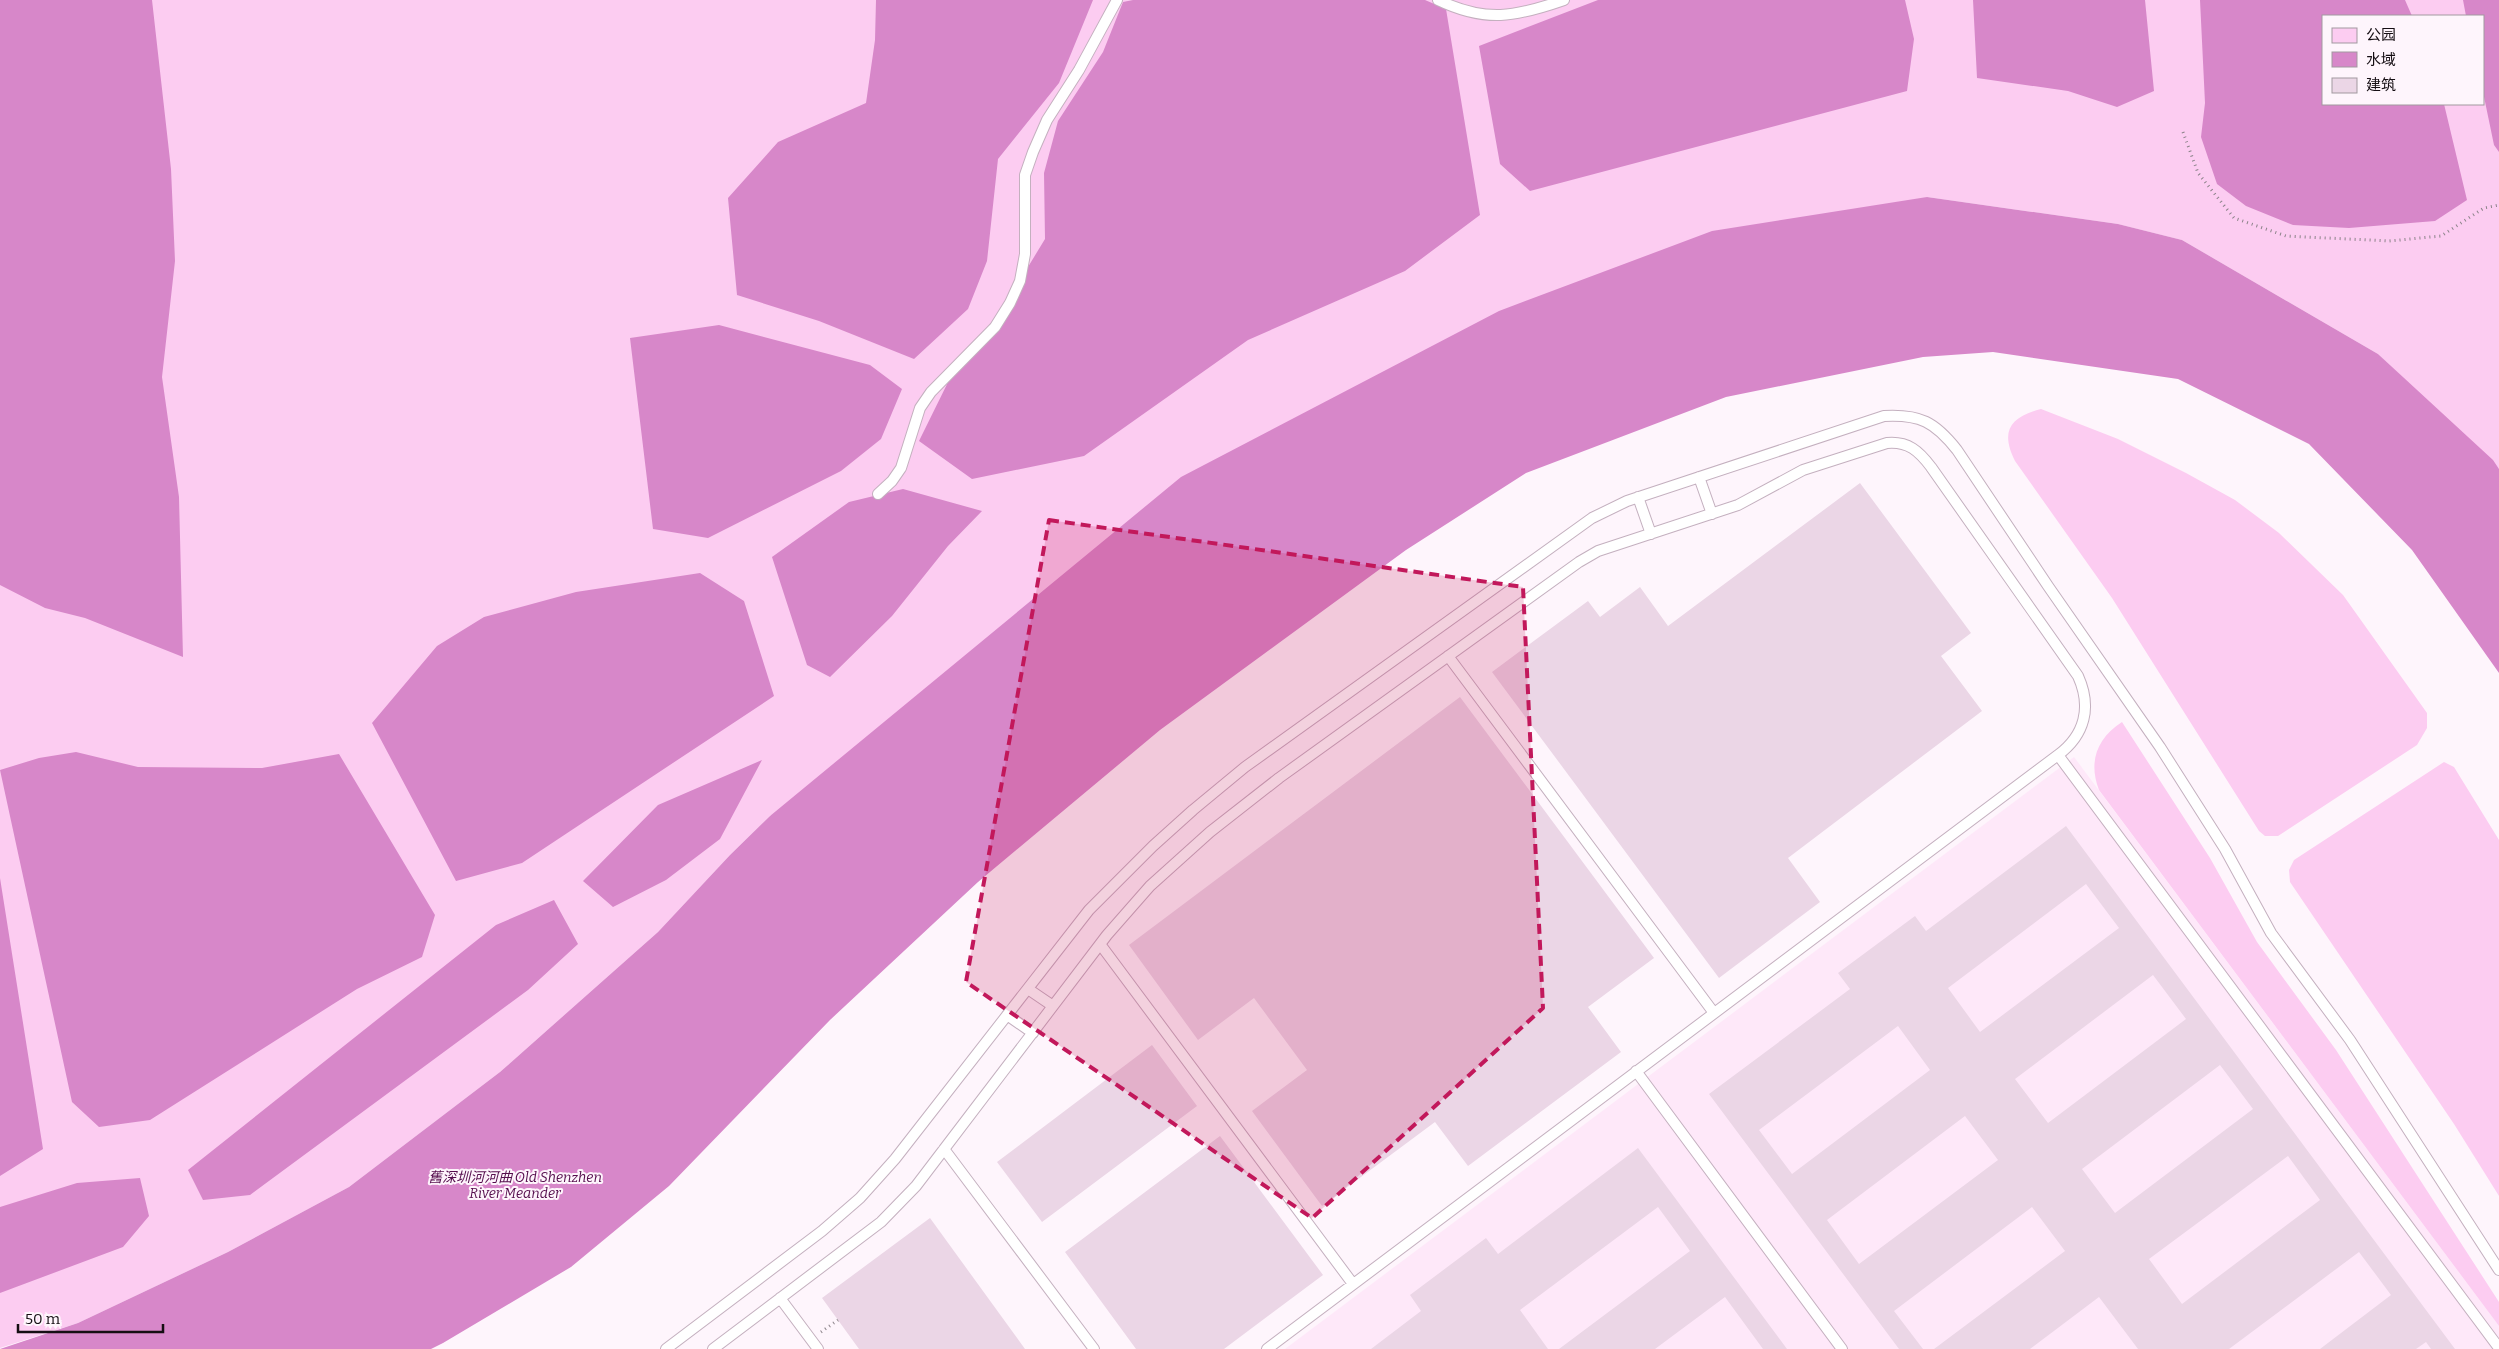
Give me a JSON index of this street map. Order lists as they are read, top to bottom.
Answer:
{
  "water": ["舊深圳河河曲 Old Shenzhen River Meander"],
  "legend": ["公园", "水域", "建筑"],
  "scale_bar": "50 m"
}
